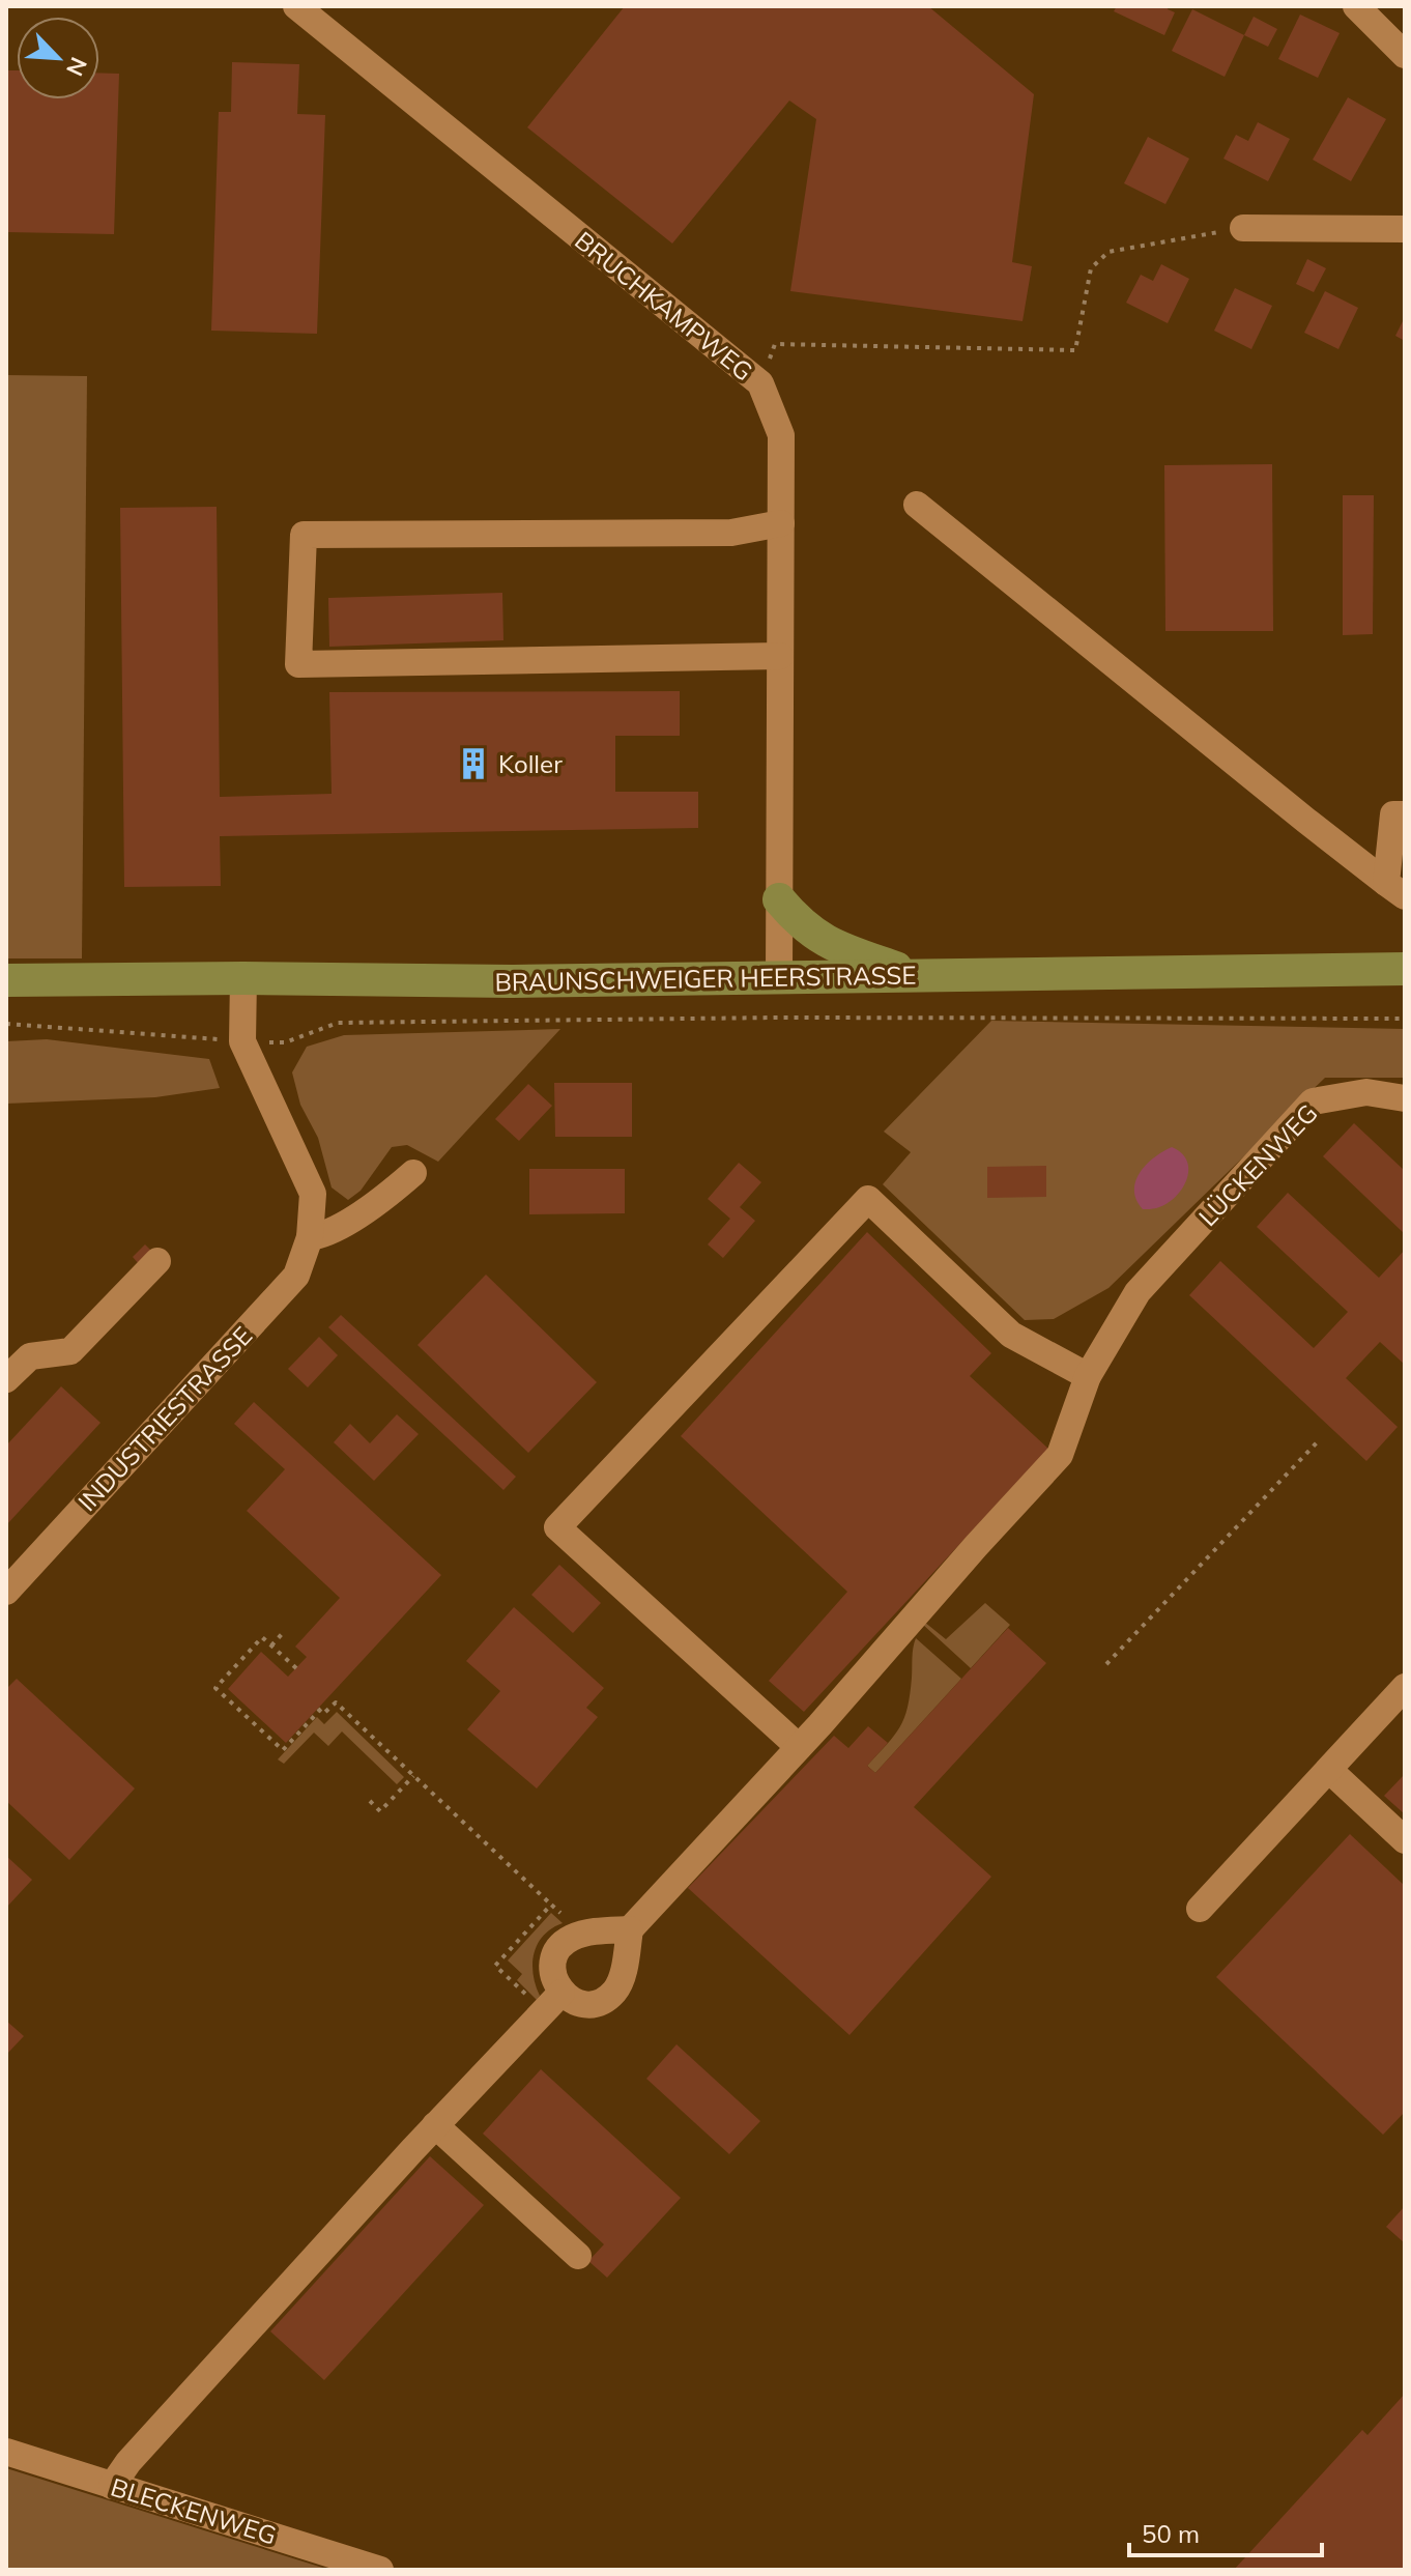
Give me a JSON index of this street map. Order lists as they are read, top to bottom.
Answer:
{
  "streets": {
    "main road": ["BRAUNSCHWEIGER HEERSTRASSE"],
    "street": [
      "BRUCHKAMPWEG",
      "LÜCKENWEG",
      "INDUSTRIESTRASSE",
      "BLECKENWEG"
    ]
  },
  "crossings": [
    ["BRUCHKAMPWEG", "BRAUNSCHWEIGER HEERSTRASSE"],
    ["BRAUNSCHWEIGER HEERSTRASSE", "INDUSTRIESTRASSE"]
  ],
  "places": {
    "building": ["Koller"]
  },
  "scale_bar": "50 m",
  "north": "bottom right"
}
